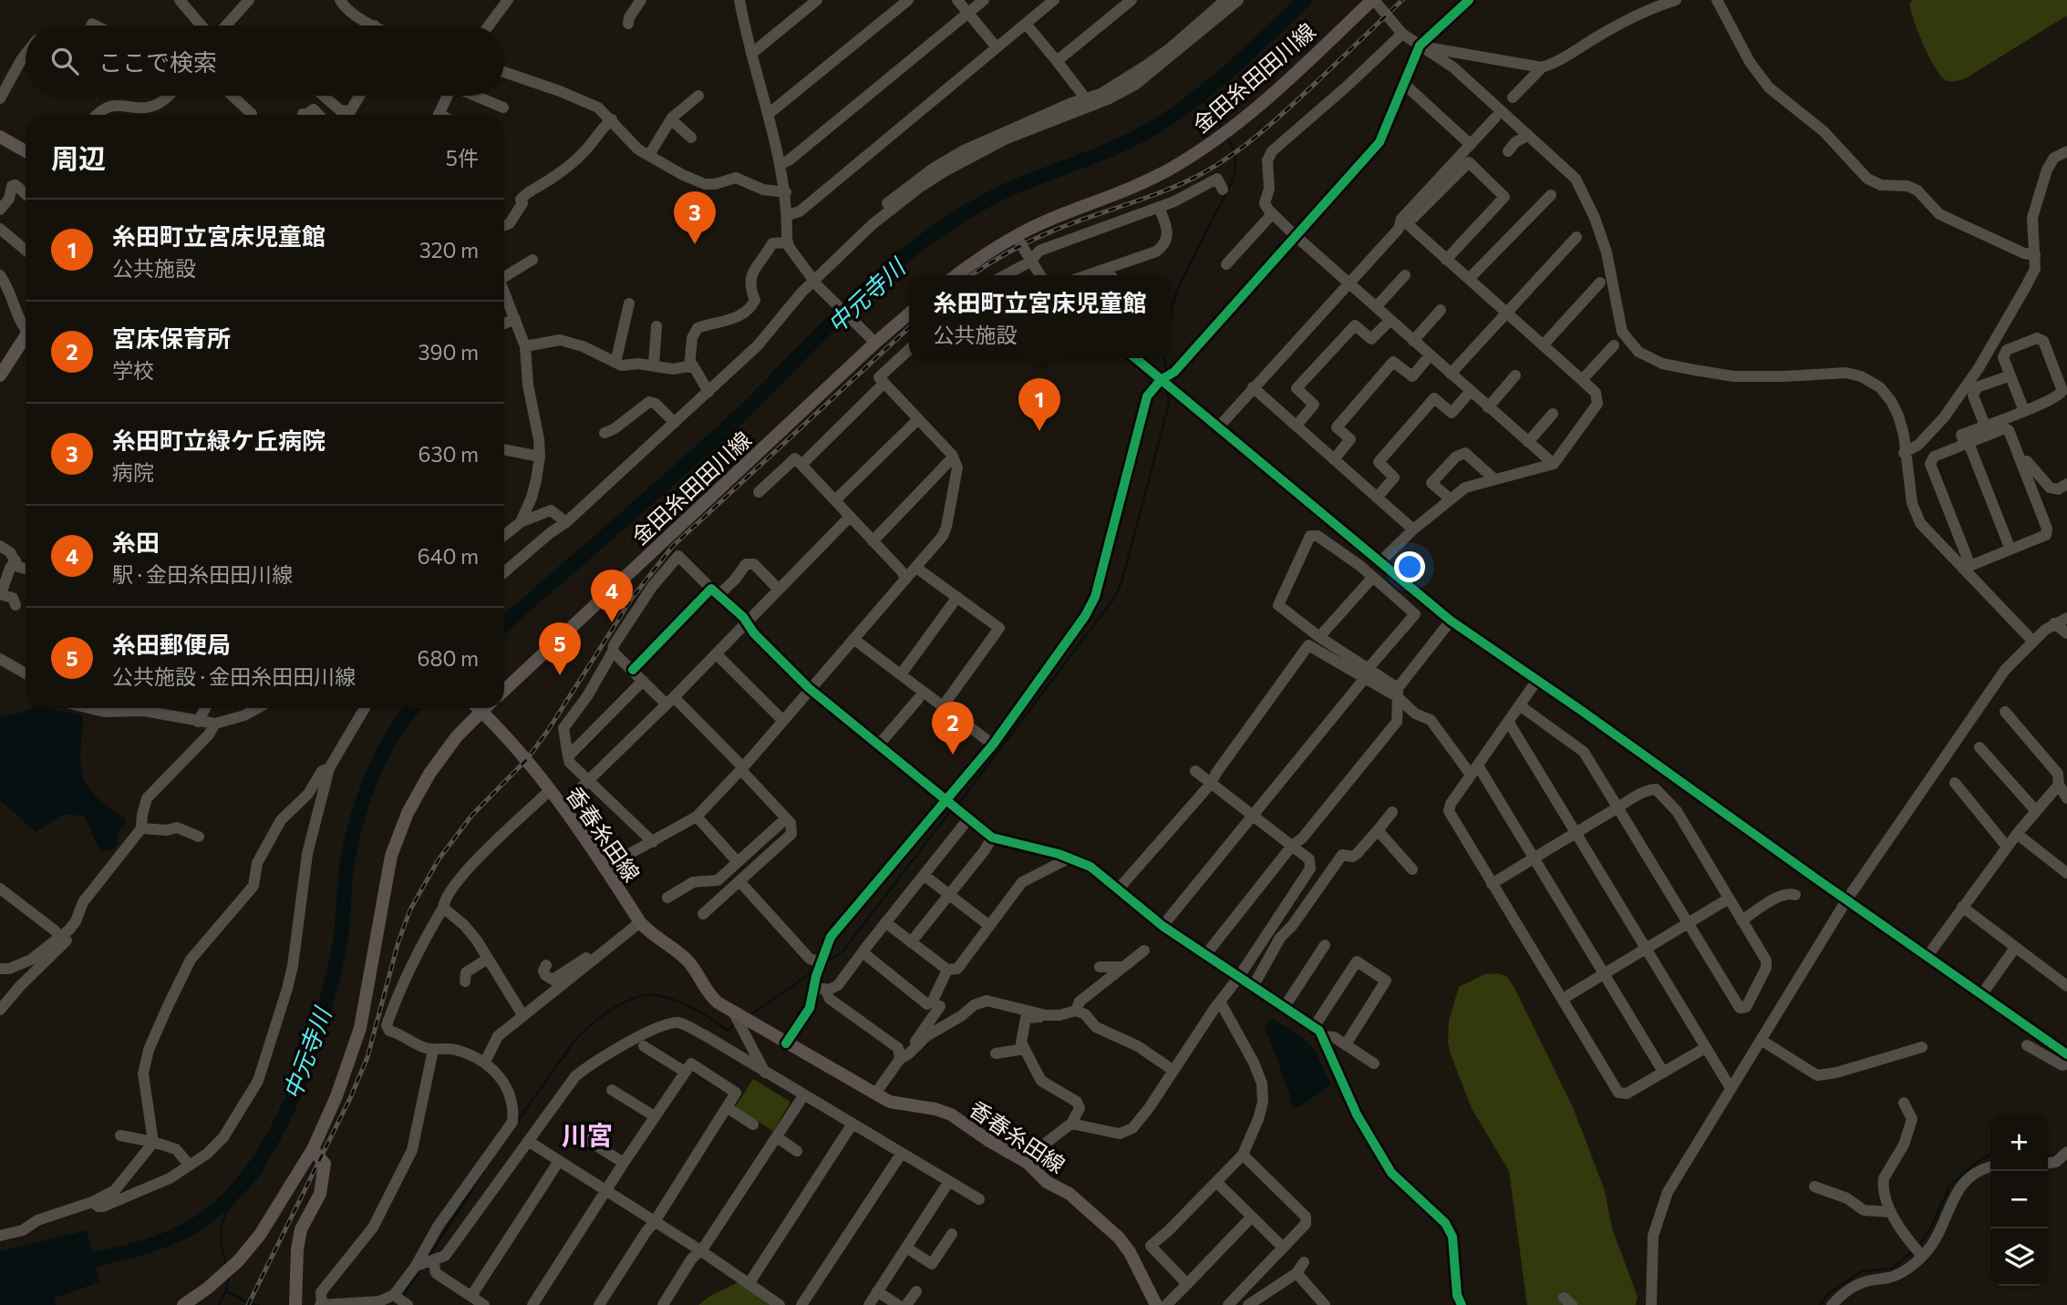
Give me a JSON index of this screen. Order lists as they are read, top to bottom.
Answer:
{
  "streets": {
    "main road": ["金田糸田田川線", "香春糸田線"]
  },
  "districts": ["川宮"],
  "water": ["中元寺川"],
  "page": {
    "search": "ここで検索",
    "heading": ["周辺", "5件"],
    "pins": [
      "3",
      "1",
      "4",
      "5",
      "2"
    ],
    "list": [
      {
        "mark": "1",
        "name": "糸田町立宮床児童館",
        "note": "公共施設",
        "value": "320 m"
      },
      {
        "mark": "2",
        "name": "宮床保育所",
        "note": "学校",
        "value": "390 m"
      },
      {
        "mark": "3",
        "name": "糸田町立緑ケ丘病院",
        "note": "病院",
        "value": "630 m"
      },
      {
        "mark": "4",
        "name": "糸田",
        "note": "駅 · 金田糸田田川線",
        "value": "640 m"
      },
      {
        "mark": "5",
        "name": "糸田郵便局",
        "note": "公共施設 · 金田糸田田川線",
        "value": "680 m"
      }
    ],
    "popup": ["糸田町立宮床児童館", "公共施設"],
    "map_buttons": ["+", "−"]
  }
}
